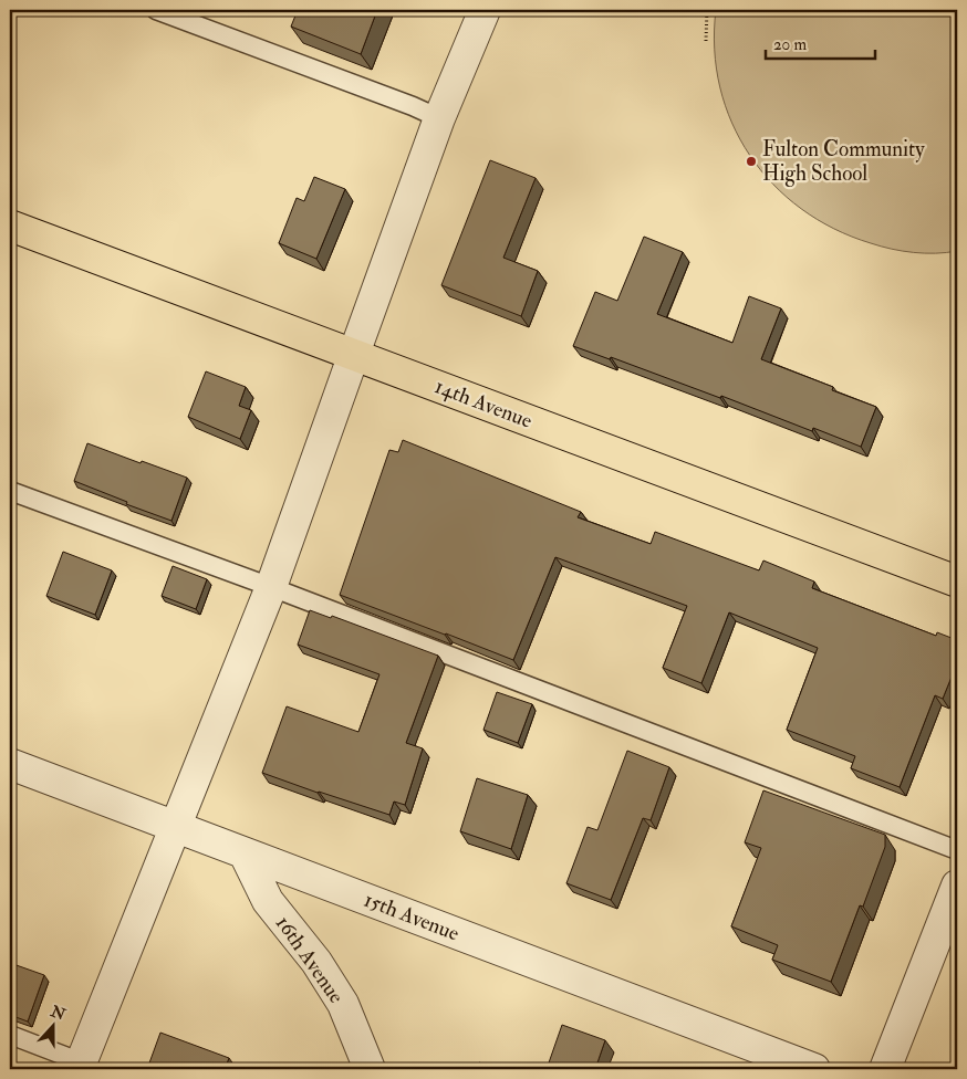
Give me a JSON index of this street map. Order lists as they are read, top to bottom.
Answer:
{
  "streets": {
    "main road": ["14th Avenue"],
    "street": ["15th Avenue", "16th Avenue"]
  },
  "crossings": [
    ["15th Avenue", "16th Avenue"]
  ],
  "places": ["Fulton Community High School"],
  "scale_bar": "20 m",
  "north": "top"
}
